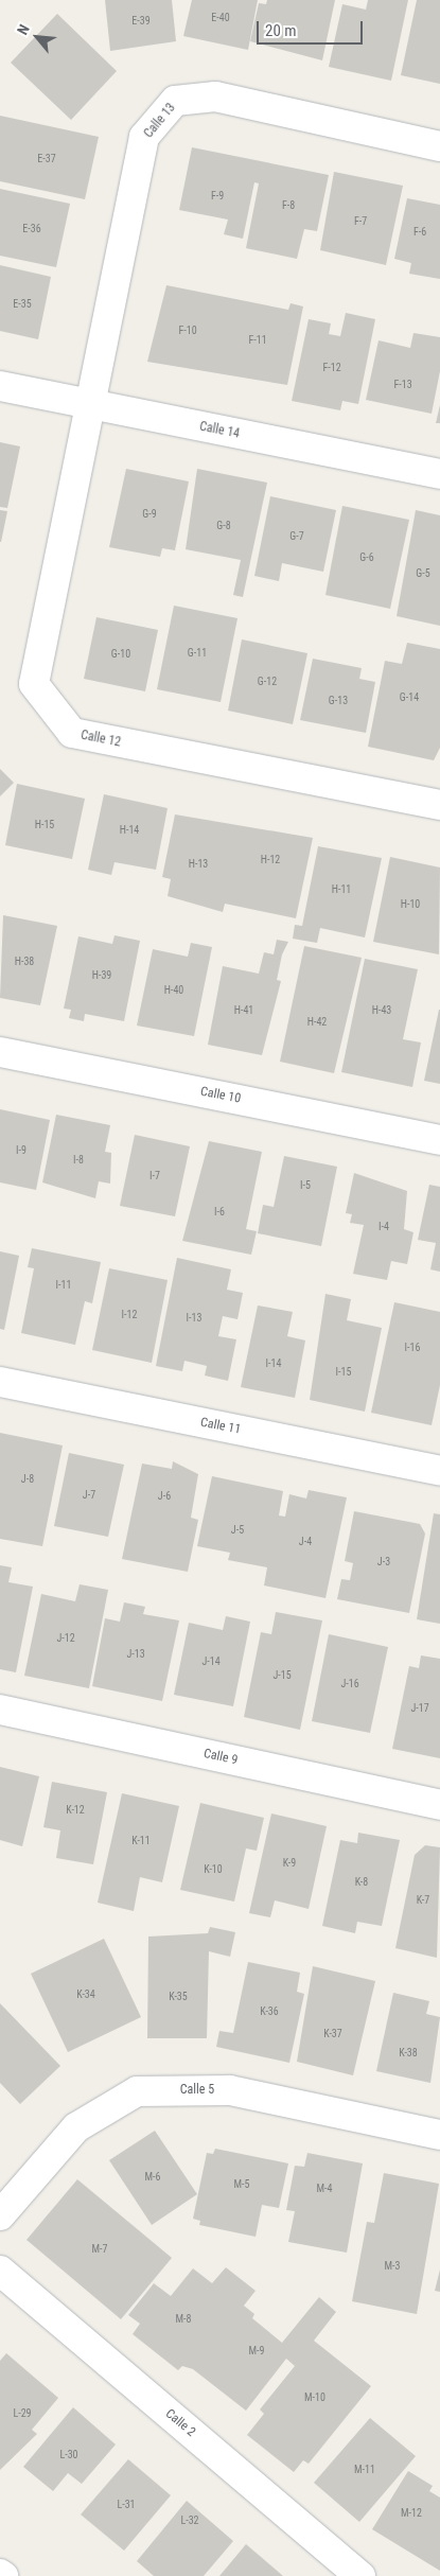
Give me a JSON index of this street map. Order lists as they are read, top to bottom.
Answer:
{
  "streets": {
    "street": [
      "Calle 13",
      "Calle 14",
      "Calle 12",
      "Calle 10",
      "Calle 11",
      "Calle 9",
      "Calle 5",
      "Calle 2"
    ]
  },
  "crossings": [
    ["Calle 13", "Calle 14"],
    ["Calle 13", "Calle 12"],
    ["Calle 14", "Calle 12"]
  ],
  "house_numbers": [
    "E-40",
    "E-39",
    "E-37",
    "F-9",
    "F-8",
    "F-7",
    "E-36",
    "F-6",
    "E-35",
    "F-10",
    "F-11",
    "F-12",
    "F-13",
    "G-9",
    "G-8",
    "G-7",
    "G-6",
    "G-5",
    "G-11",
    "G-10",
    "G-12",
    "G-14",
    "G-13",
    "H-15",
    "H-14",
    "H-12",
    "H-13",
    "H-11",
    "H-10",
    "H-38",
    "H-39",
    "H-40",
    "H-41",
    "H-43",
    "H-42",
    "I-9",
    "I-8",
    "I-7",
    "I-5",
    "I-6",
    "I-4",
    "I-11",
    "I-12",
    "I-13",
    "I-16",
    "I-14",
    "I-15",
    "J-8",
    "J-7",
    "J-6",
    "J-5",
    "J-4",
    "J-3",
    "J-12",
    "J-13",
    "J-14",
    "J-15",
    "J-16",
    "J-17",
    "K-12",
    "K-11",
    "K-9",
    "K-10",
    "K-8",
    "K-7",
    "K-34",
    "K-35",
    "K-36",
    "K-37",
    "K-38",
    "M-6",
    "M-5",
    "M-4",
    "M-7",
    "M-3",
    "M-8",
    "M-9",
    "M-10",
    "L-29",
    "L-30",
    "M-11",
    "L-31",
    "M-12",
    "L-32"
  ],
  "scale_bar": "20 m",
  "north": "top left"
}
